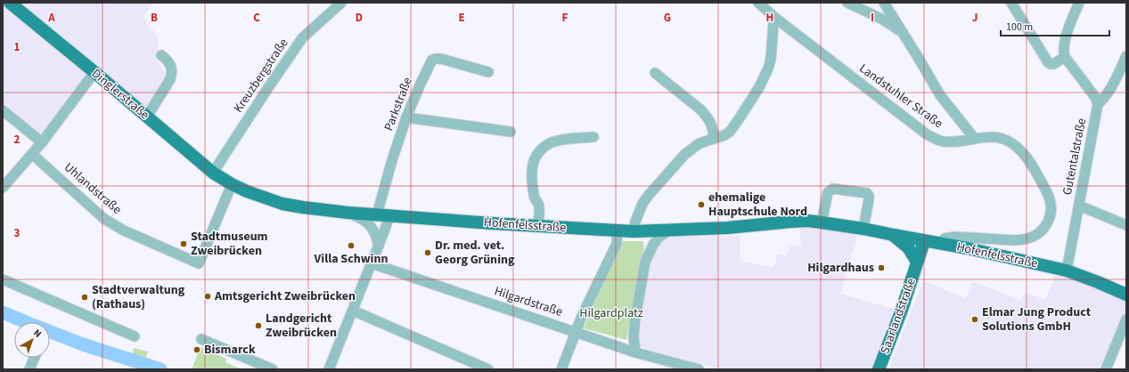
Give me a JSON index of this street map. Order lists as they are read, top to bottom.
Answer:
{
  "streets": {
    "main road": ["Dinglerstraße", "Hofenfelsstraße", "Saarlandstraße"],
    "street": [
      "Kreuzbergstraße",
      "Landstuhler Straße",
      "Parkstraße",
      "Gutentalstraße",
      "Uhlandstraße",
      "Hilgardstraße"
    ]
  },
  "crossings": [
    ["Kreuzbergstraße", "Dinglerstraße"],
    ["Dinglerstraße", "Uhlandstraße"],
    ["Dinglerstraße", "Hofenfelsstraße"],
    ["Landstuhler Straße", "Hofenfelsstraße"],
    ["Parkstraße", "Hofenfelsstraße"],
    ["Parkstraße", "Hilgardstraße"],
    ["Gutentalstraße", "Hofenfelsstraße"],
    ["Uhlandstraße", "Hofenfelsstraße"],
    ["Hofenfelsstraße", "Saarlandstraße"]
  ],
  "parks": ["Hilgardplatz"],
  "places": [
    "ehemalige Hauptschule Nord",
    "Stadtmuseum Zweibrücken",
    "Villa Schwinn",
    "Dr. med. vet. Georg Grüning",
    "Hilgardhaus",
    "Amtsgericht Zweibrücken",
    "Stadtverwaltung (Rathaus)",
    "Elmar Jung Product Solutions GmbH",
    "Landgericht Zweibrücken",
    "Bismarck"
  ],
  "scale_bar": "100 m",
  "north": "top right",
  "grid": {
    "columns": [
      "A",
      "B",
      "C",
      "D",
      "E",
      "F",
      "G",
      "H",
      "I",
      "J"
    ],
    "rows": ["1", "2", "3"]
  }
}
